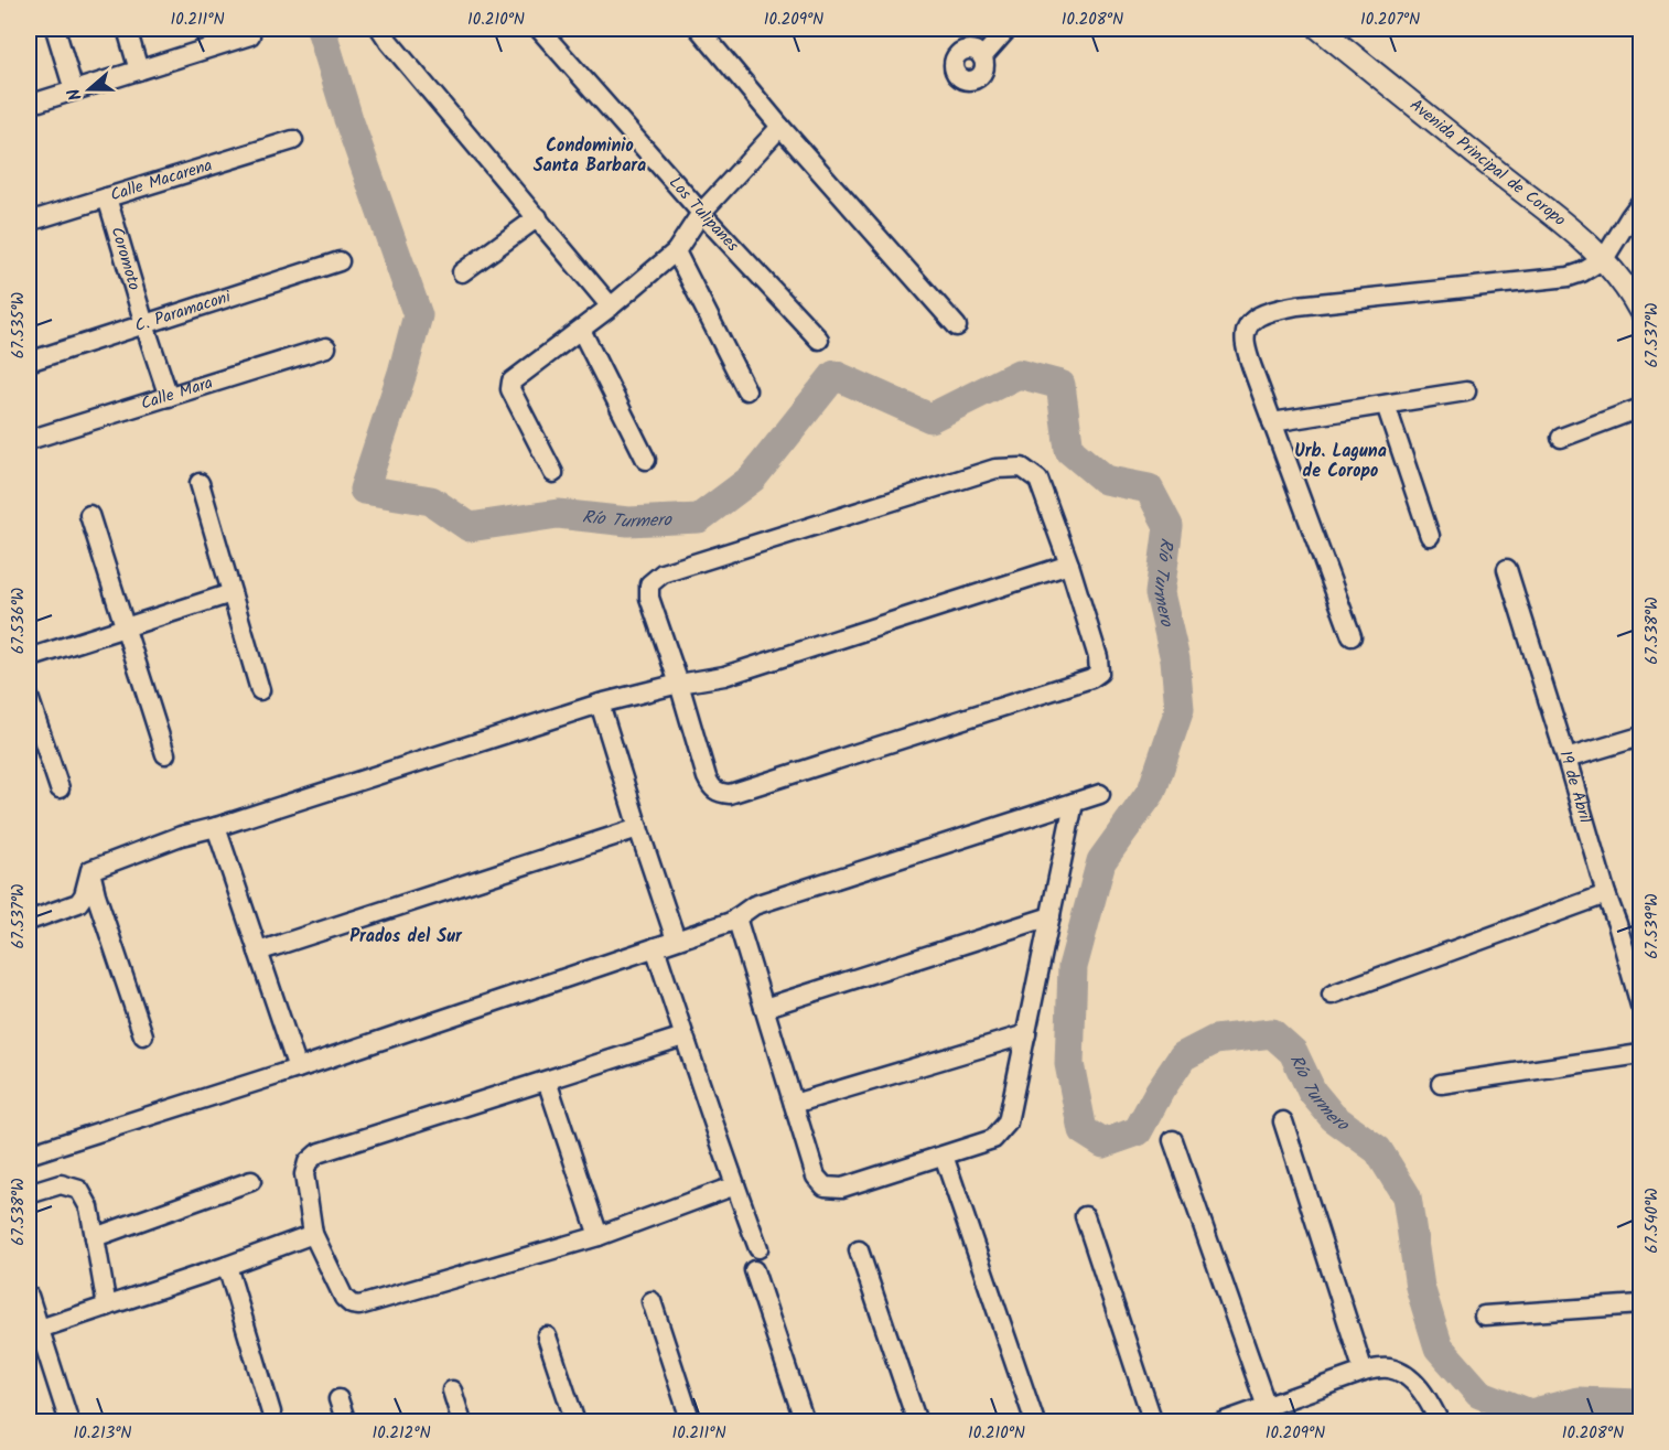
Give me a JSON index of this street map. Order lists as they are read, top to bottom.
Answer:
{
  "streets": {
    "street": [
      "Avenida Principal de Coropo",
      "Calle Macarena",
      "Los Tulipanes",
      "Coromoto",
      "C. Paramaconi",
      "Calle Mara",
      "19 de Abril"
    ]
  },
  "crossings": [
    ["Calle Macarena", "Coromoto"],
    ["Coromoto", "C. Paramaconi"],
    ["Coromoto", "Calle Mara"]
  ],
  "districts": ["Condominio Santa Barbara", "Urb. Laguna de Coropo", "Prados del Sur"],
  "water": ["Río Turmero"],
  "north": "left",
  "coordinates": [
    "10.211°N",
    "10.210°N",
    "10.209°N",
    "10.208°N",
    "10.207°N",
    "67.535°W",
    "67.537°W",
    "67.536°W",
    "67.538°W",
    "67.539°W",
    "67.540°W",
    "10.213°N",
    "10.212°N"
  ]
}
